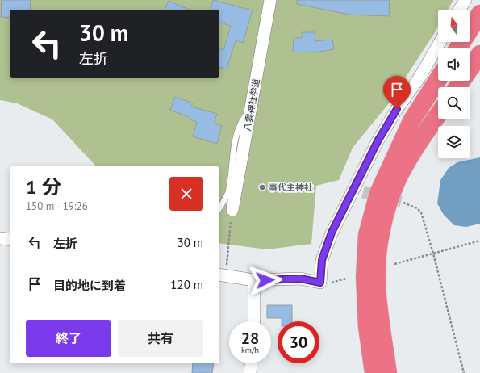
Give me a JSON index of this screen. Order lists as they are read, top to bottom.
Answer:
{
  "streets": {
    "street": ["八雲神社参道"]
  },
  "places": ["事代主神社"],
  "north": "top",
  "page": {
    "turn": ["30 m", "左折"],
    "heading": ["1 分", "150 m · 19:26"],
    "list": [
      {
        "name": "左折",
        "value": "30 m"
      },
      {
        "name": "目的地に到着",
        "value": "120 m"
      }
    ],
    "buttons": ["終了", "共有"],
    "speed": "28 km/h",
    "limit": "30"
  }
}
